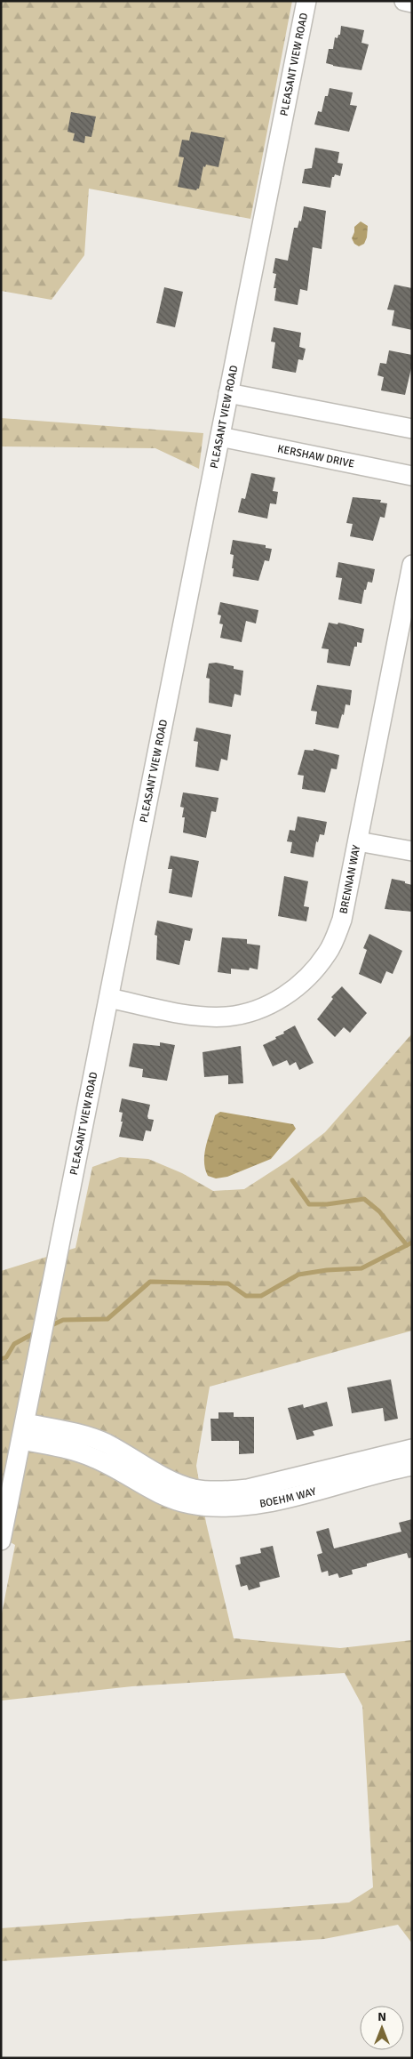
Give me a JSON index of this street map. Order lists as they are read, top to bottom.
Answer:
{
  "streets": {
    "street": [
      "PLEASANT VIEW ROAD",
      "KERSHAW DRIVE",
      "BRENNAN WAY",
      "BOEHM WAY"
    ]
  },
  "crossings": [
    ["PLEASANT VIEW ROAD", "KERSHAW DRIVE"],
    ["PLEASANT VIEW ROAD", "BRENNAN WAY"],
    ["PLEASANT VIEW ROAD", "BOEHM WAY"]
  ],
  "north": "top"
}
